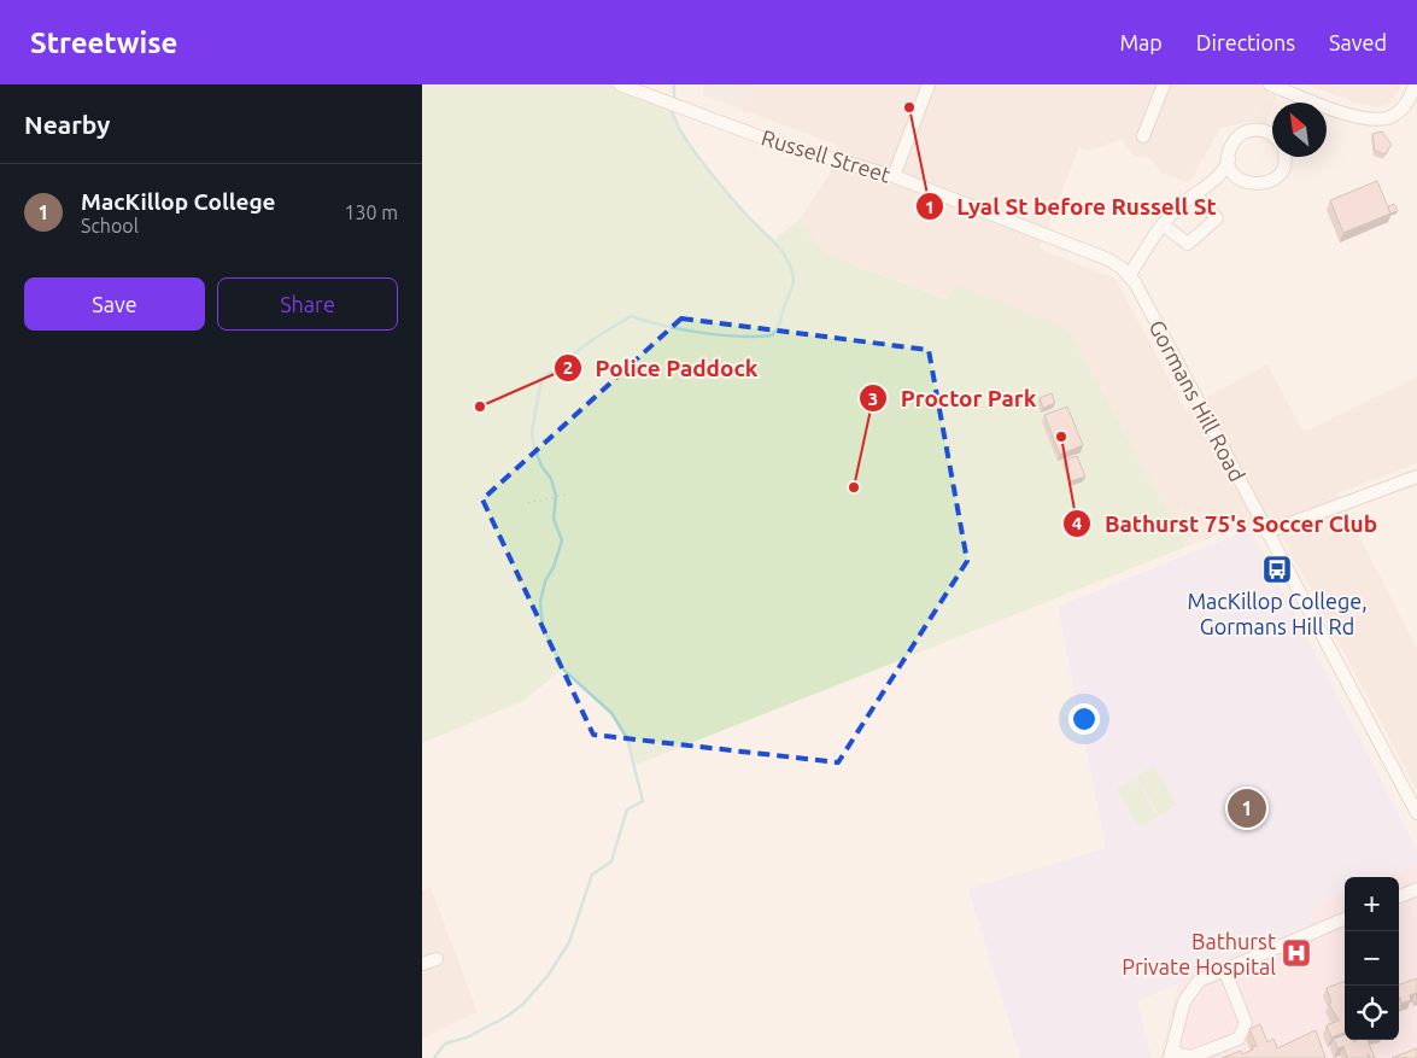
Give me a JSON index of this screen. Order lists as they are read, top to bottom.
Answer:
{
  "streets": {
    "street": ["Russell Street", "Gormans Hill Road"]
  },
  "crossings": [
    ["Russell Street", "Gormans Hill Road"]
  ],
  "places": {
    "other": [
      "Lyal St before Russell St",
      "Police Paddock",
      "Bathurst 75's Soccer Club",
      "Proctor Park"
    ],
    "bus stop": ["MacKillop College, Gormans Hill Rd"],
    "hospital": ["Bathurst Private Hospital"]
  },
  "north": "top left",
  "page": {
    "header": "Streetwise",
    "nav": ["Map", "Directions", "Saved"],
    "heading": "Nearby",
    "list": [
      {
        "mark": "1",
        "name": "MacKillop College",
        "note": "School",
        "value": "130 m"
      }
    ],
    "buttons": ["Save", "Share"],
    "pins": "1",
    "map_buttons": ["+", "−"]
  }
}
